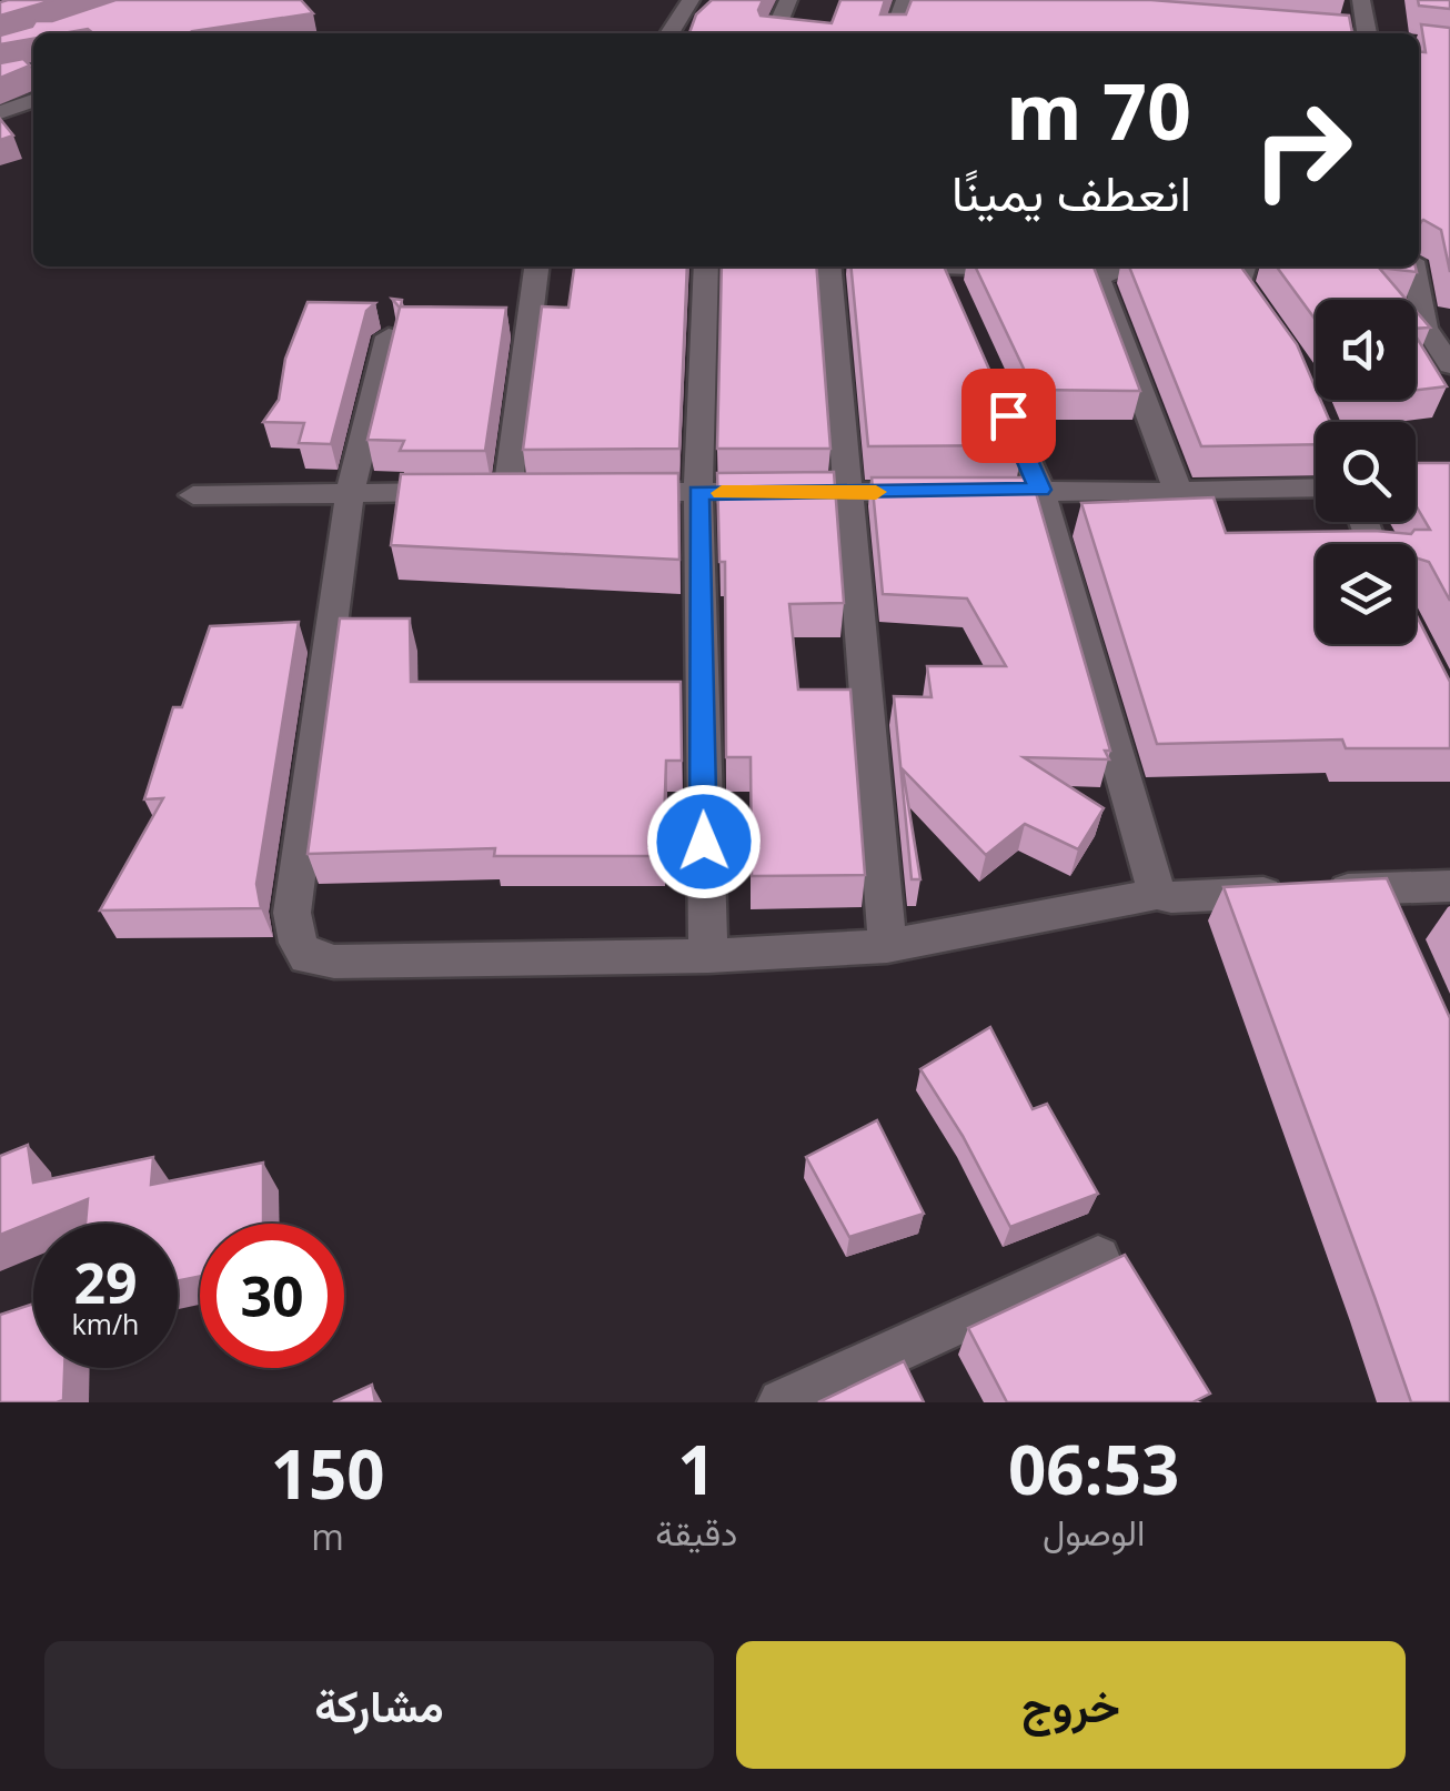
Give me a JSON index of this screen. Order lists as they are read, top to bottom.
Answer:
{
  "page": {
    "turn": ["70 m", "انعطف يمينًا"],
    "speed": "29 km/h",
    "limit": "30",
    "eta": [
      "06:53",
      "الوصول",
      "1",
      "دقيقة",
      "150",
      "m"
    ],
    "buttons": ["خروج", "مشاركة"]
  }
}
